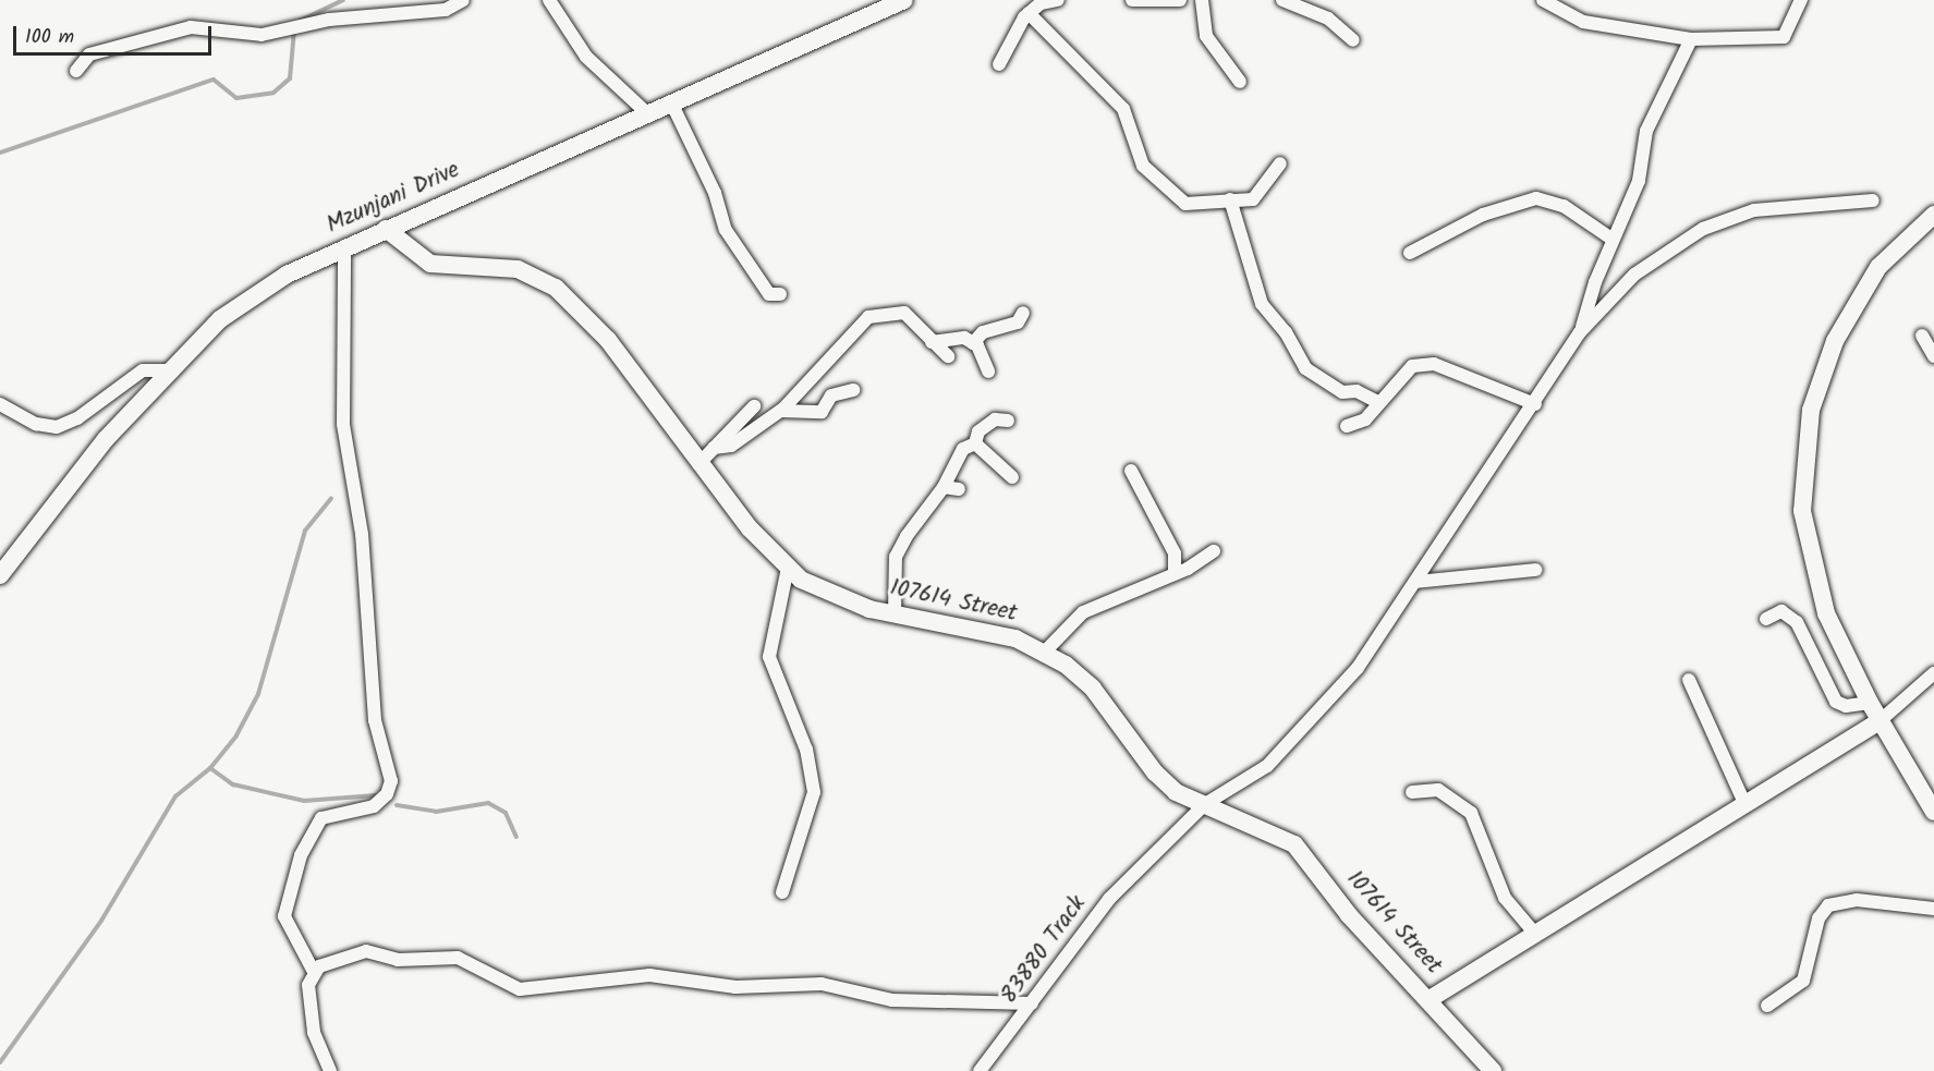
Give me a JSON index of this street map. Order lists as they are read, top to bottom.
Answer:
{
  "streets": {
    "street": ["Mzunjani Drive", "107614 Street", "83880 Track"]
  },
  "crossings": [
    ["Mzunjani Drive", "107614 Street"],
    ["107614 Street", "83880 Track"]
  ],
  "scale_bar": "100 m"
}
